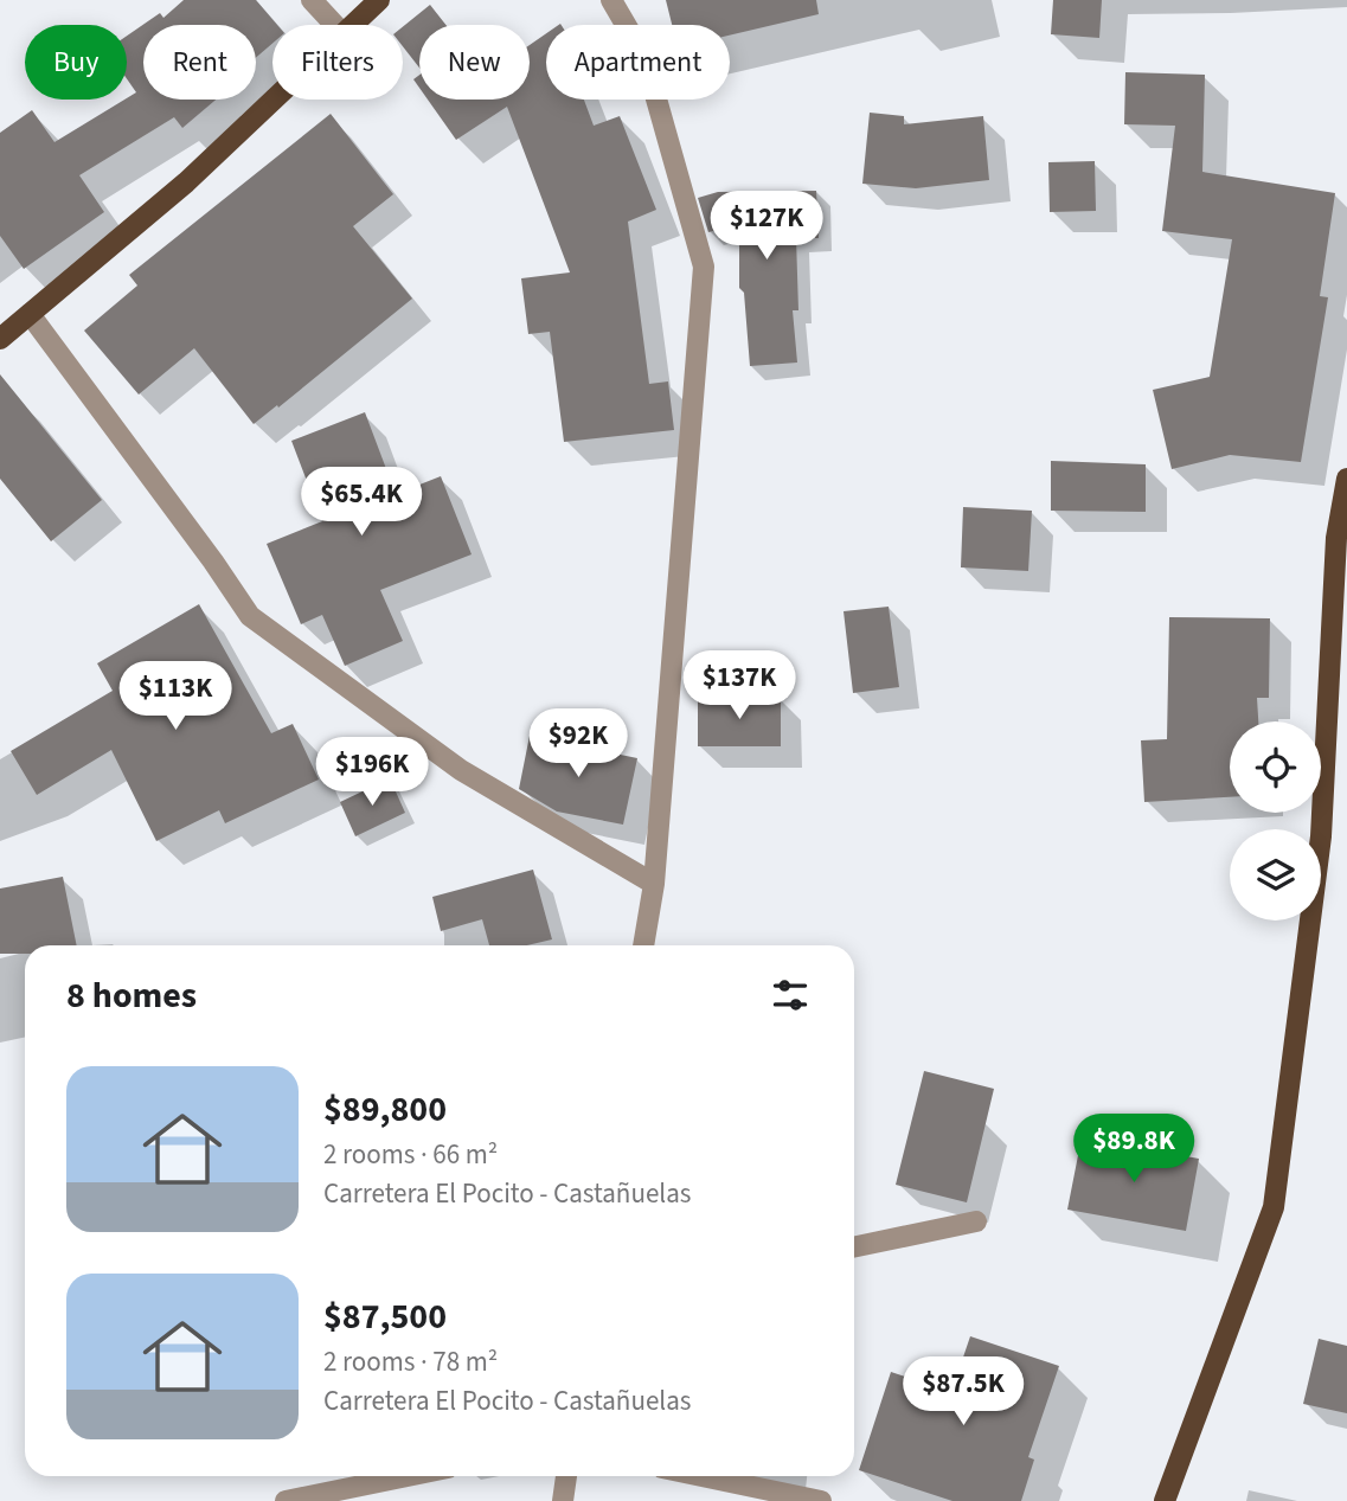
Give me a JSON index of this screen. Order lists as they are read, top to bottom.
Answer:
{
  "page": {
    "chip": [
      "Buy",
      "Rent",
      "Filters",
      "New",
      "Apartment"
    ],
    "price": [
      "$127K",
      "$65.4K",
      "$137K",
      "$113K",
      "$92K",
      "$196K",
      "$89.8K",
      "$87.5K"
    ],
    "heading": "8 homes",
    "list": [
      {
        "name": "$89,800",
        "note": "2 rooms · 66 m² · Carretera El Pocito - Castañuelas"
      },
      {
        "name": "$87,500",
        "note": "2 rooms · 78 m² · Carretera El Pocito - Castañuelas"
      }
    ]
  }
}
